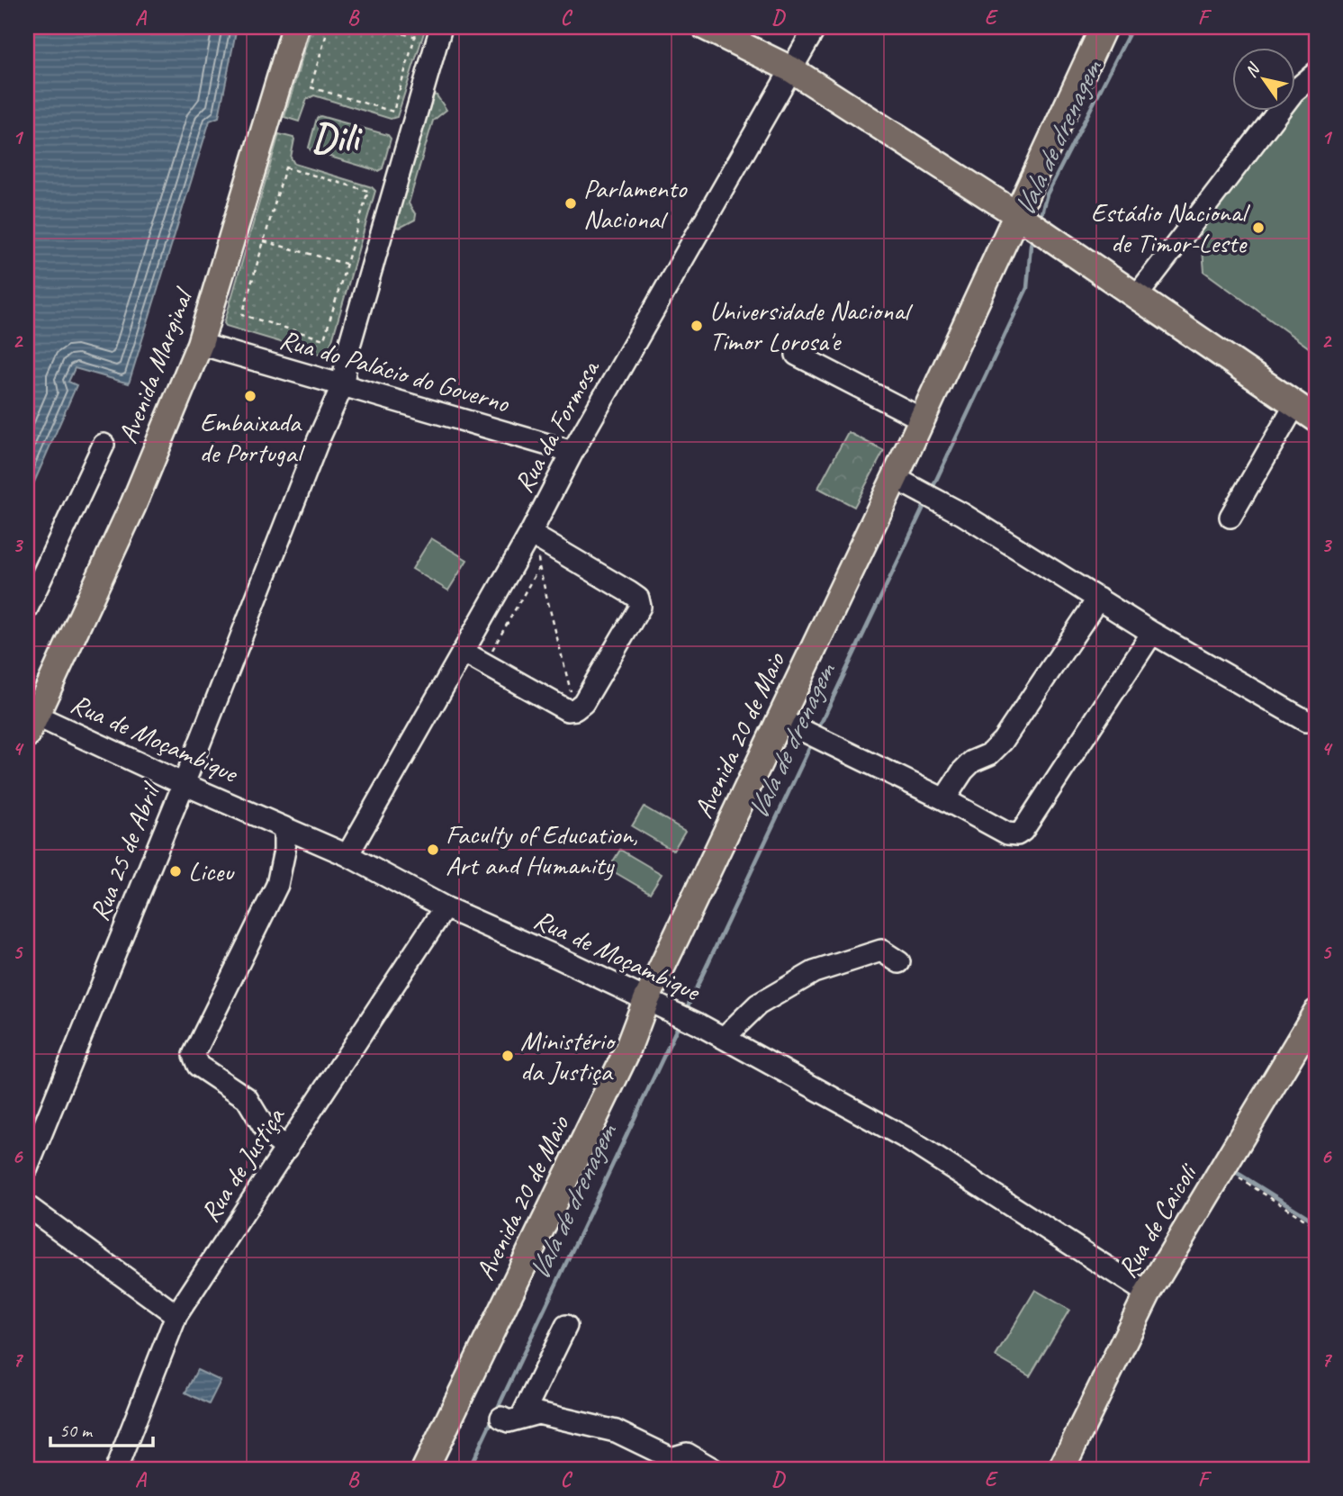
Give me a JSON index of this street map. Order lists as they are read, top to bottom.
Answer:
{
  "streets": {
    "main road": ["Avenida Marginal", "Avenida 20 de Maio", "Rua de Caicoli"],
    "street": [
      "Rua do Palácio do Governo",
      "Rua da Formosa",
      "Rua de Moçambique",
      "Rua 25 de Abril",
      "Rua de Justiça"
    ]
  },
  "crossings": [
    ["Avenida Marginal", "Rua do Palácio do Governo"],
    ["Avenida Marginal", "Rua de Moçambique"],
    ["Rua do Palácio do Governo", "Rua da Formosa"],
    ["Rua do Palácio do Governo", "Rua 25 de Abril"],
    ["Rua da Formosa", "Rua de Moçambique"],
    ["Avenida 20 de Maio", "Rua de Moçambique"],
    ["Rua de Moçambique", "Rua 25 de Abril"],
    ["Rua de Moçambique", "Rua de Justiça"],
    ["Rua de Moçambique", "Rua de Caicoli"]
  ],
  "districts": ["Dili"],
  "water": ["Vala de drenagem"],
  "places": [
    "Parlamento Nacional",
    "Estádio Nacional de Timor-Leste",
    "Universidade Nacional Timor Lorosa'e",
    "Embaixada de Portugal",
    "Faculty of Education, Art and Humanity",
    "Liceu",
    "Ministério da Justiça"
  ],
  "scale_bar": "50 m",
  "north": "top left",
  "grid": {
    "columns": [
      "A",
      "B",
      "C",
      "D",
      "E",
      "F"
    ],
    "rows": [
      "1",
      "2",
      "3",
      "4",
      "5",
      "6",
      "7"
    ]
  }
}
